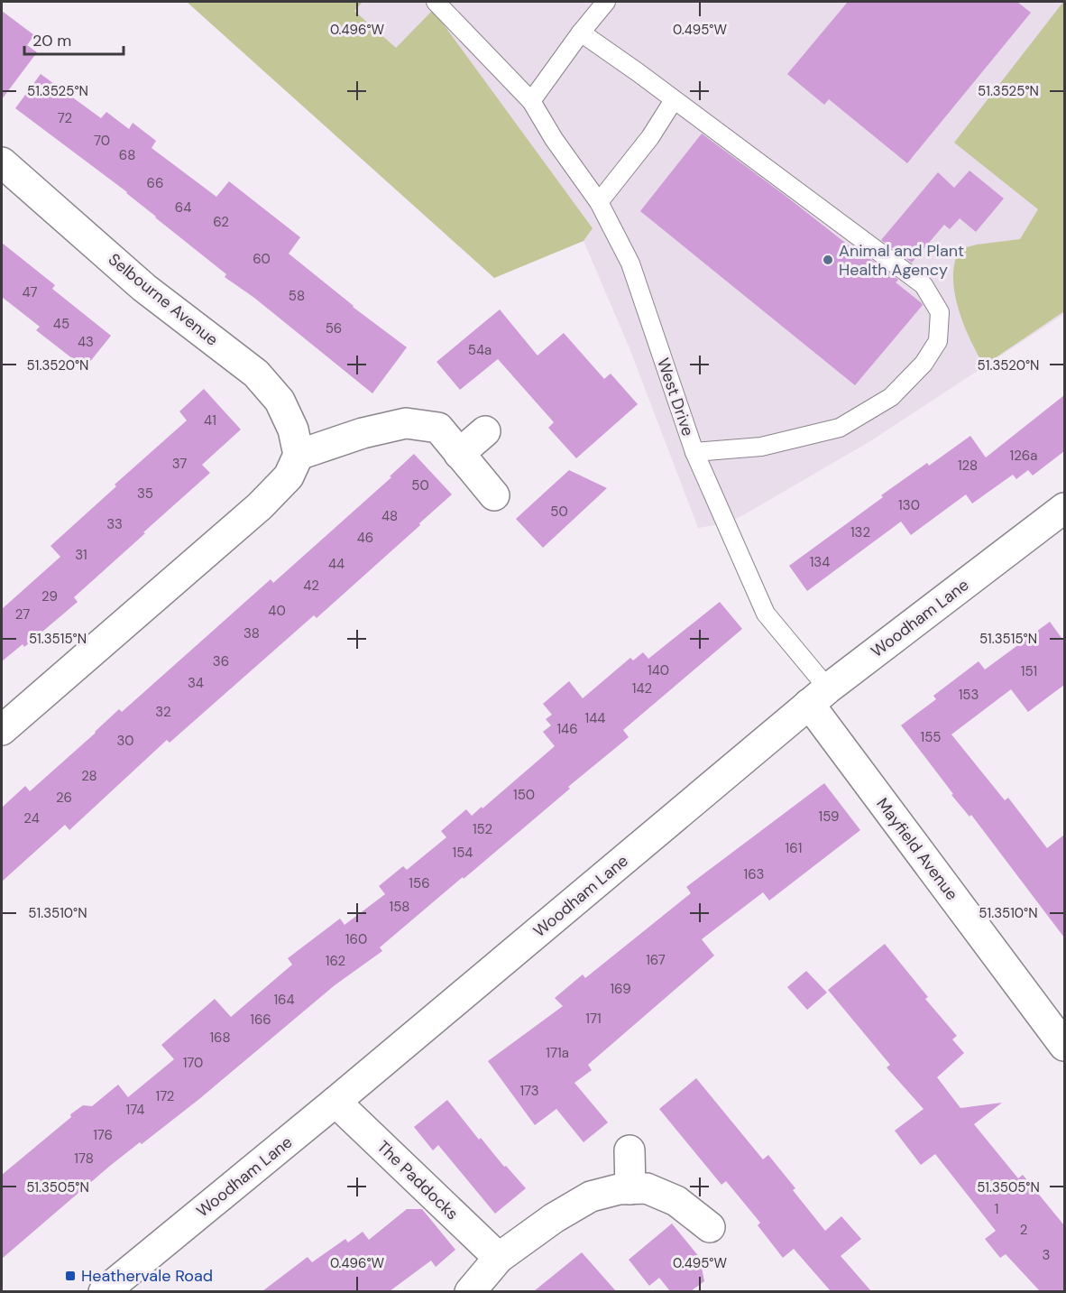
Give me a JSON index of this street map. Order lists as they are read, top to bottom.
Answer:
{
  "streets": {
    "street": [
      "Selbourne Avenue",
      "Woodham Lane",
      "Mayfield Avenue",
      "The Paddocks"
    ],
    "lane": ["West Drive"]
  },
  "crossings": [
    ["West Drive", "Woodham Lane"],
    ["West Drive", "Mayfield Avenue"],
    ["Woodham Lane", "Mayfield Avenue"],
    ["Woodham Lane", "The Paddocks"]
  ],
  "places": {
    "other": ["Animal and Plant Health Agency"],
    "transit": ["Heathervale Road"]
  },
  "house_numbers": [
    "72",
    "70",
    "68",
    "66",
    "64",
    "62",
    "60",
    "47",
    "58",
    "45",
    "56",
    "43",
    "54a",
    "41",
    "126a",
    "37",
    "128",
    "50",
    "35",
    "130",
    "50",
    "48",
    "33",
    "132",
    "46",
    "31",
    "134",
    "44",
    "42",
    "29",
    "40",
    "27",
    "38",
    "36",
    "140",
    "151",
    "34",
    "142",
    "153",
    "32",
    "144",
    "146",
    "155",
    "30",
    "28",
    "150",
    "26",
    "159",
    "24",
    "152",
    "161",
    "154",
    "163",
    "156",
    "158",
    "160",
    "167",
    "162",
    "169",
    "164",
    "171",
    "166",
    "168",
    "171a",
    "170",
    "173",
    "172",
    "174",
    "176",
    "178",
    "1",
    "2",
    "3"
  ],
  "scale_bar": "20 m",
  "coordinates": [
    "0.496°W",
    "0.495°W",
    "51.3525°N",
    "51.3520°N",
    "51.3515°N",
    "51.3510°N",
    "51.3505°N"
  ]
}
